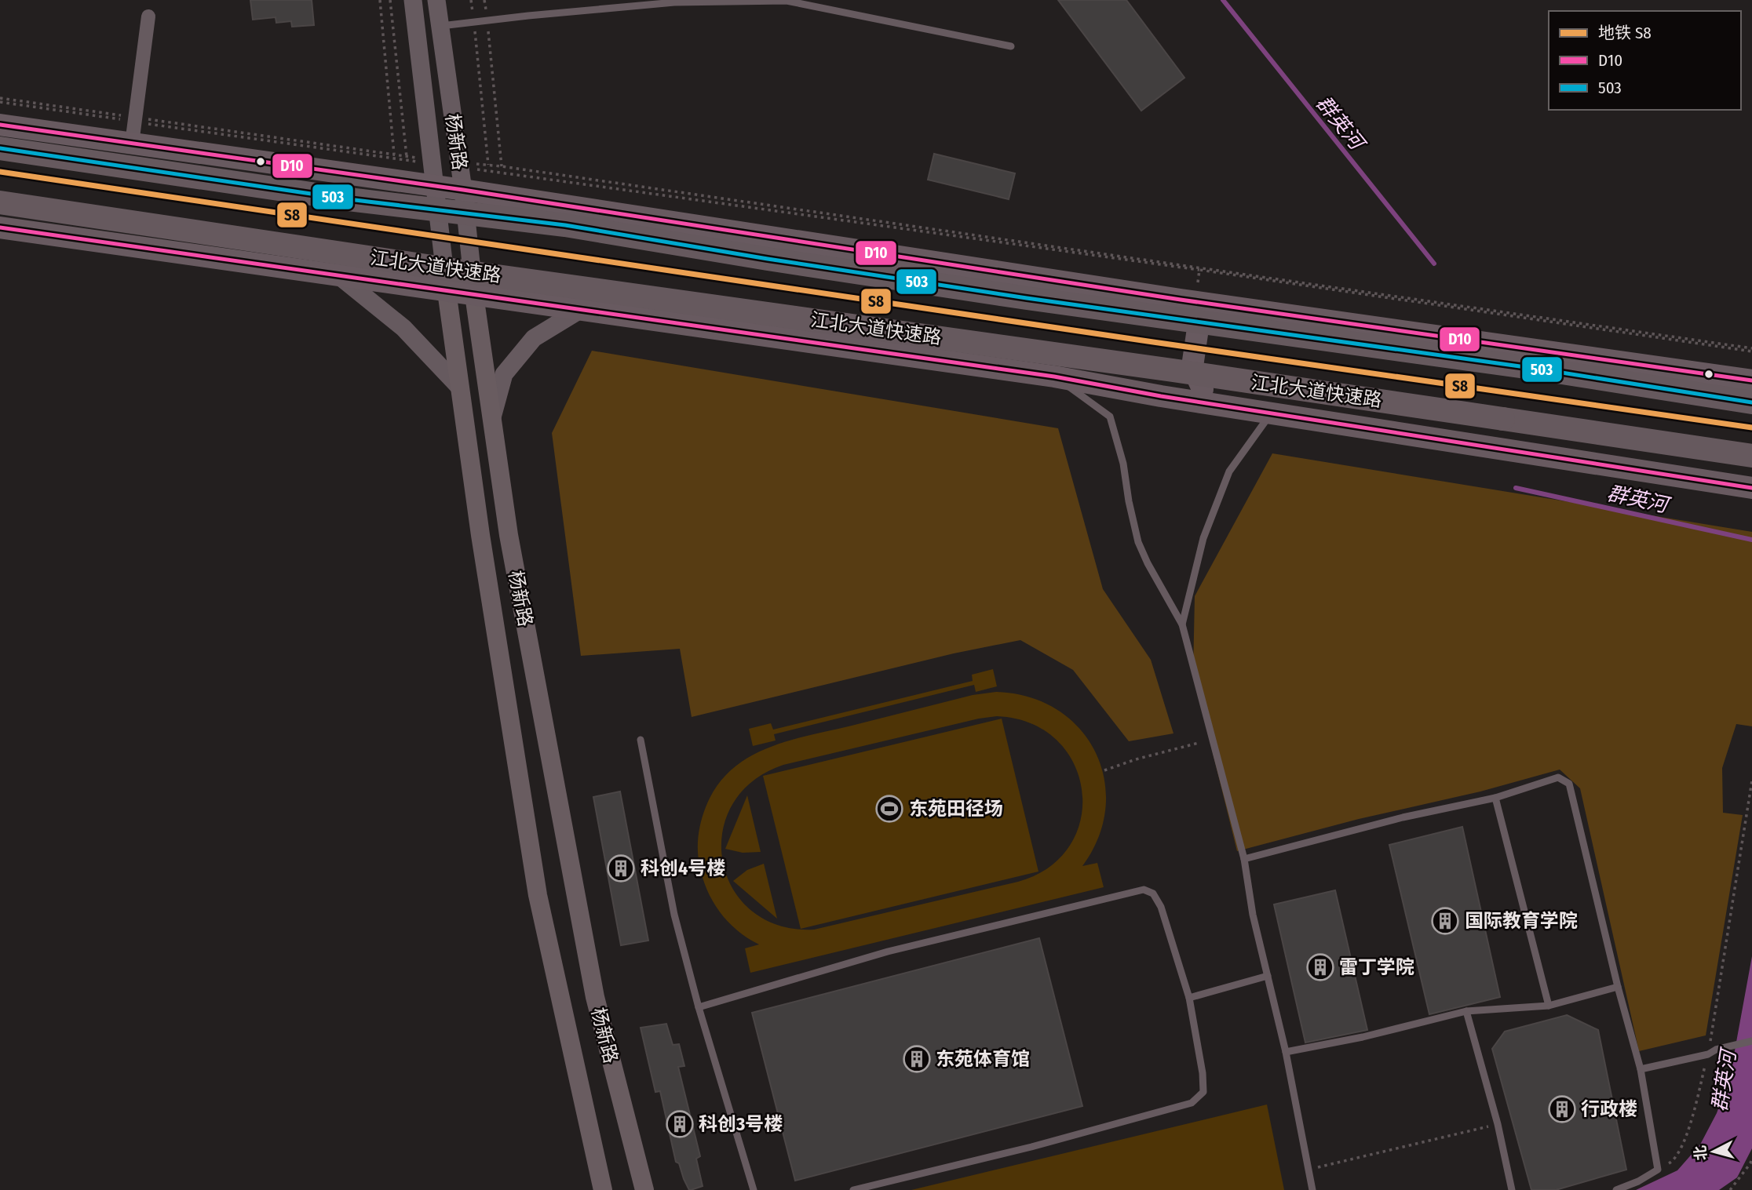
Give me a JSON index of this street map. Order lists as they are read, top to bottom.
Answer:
{
  "streets": {
    "highway": ["江北大道快速路"],
    "main road": ["杨新路"]
  },
  "water": ["群英河"],
  "places": {
    "sports": ["东苑田径场"],
    "building": [
      "科创4号楼",
      "国际教育学院",
      "雷丁学院",
      "东苑体育馆",
      "行政楼",
      "科创3号楼"
    ]
  },
  "lines": ["transit line D10", "transit line 503", "metro line S8"],
  "legend": ["地铁 S8", "D10", "503"],
  "north": "left"
}
